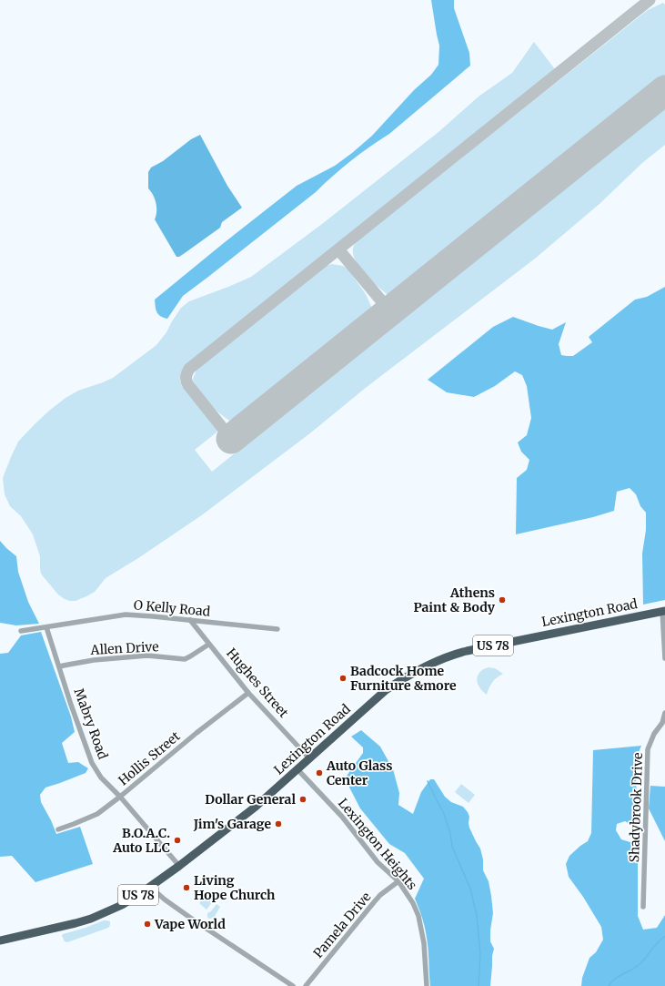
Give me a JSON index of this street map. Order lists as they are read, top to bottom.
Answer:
{
  "streets": {
    "highway": ["Lexington Road", "US 78"],
    "street": [
      "O Kelly Road",
      "Allen Drive",
      "Hughes Street",
      "Mabry Road",
      "Hollis Street",
      "Shadybrook Drive",
      "Lexington Heights",
      "Pamela Drive"
    ]
  },
  "crossings": [
    ["O Kelly Road", "Hughes Street"],
    ["O Kelly Road", "Mabry Road"],
    ["Lexington Road", "Hughes Street"],
    ["Lexington Road", "Mabry Road"],
    ["Lexington Road", "Lexington Heights"],
    ["Allen Drive", "Hughes Street"],
    ["Allen Drive", "Mabry Road"],
    ["Hughes Street", "Hollis Street"],
    ["Mabry Road", "Hollis Street"],
    ["Lexington Heights", "Pamela Drive"]
  ],
  "places": [
    "Athens Paint & Body",
    "Badcock Home Furniture &more",
    "Auto Glass Center",
    "Dollar General",
    "Jim's Garage",
    "B.O.A.C. Auto LLC",
    "Living Hope Church",
    "Vape World"
  ]
}
